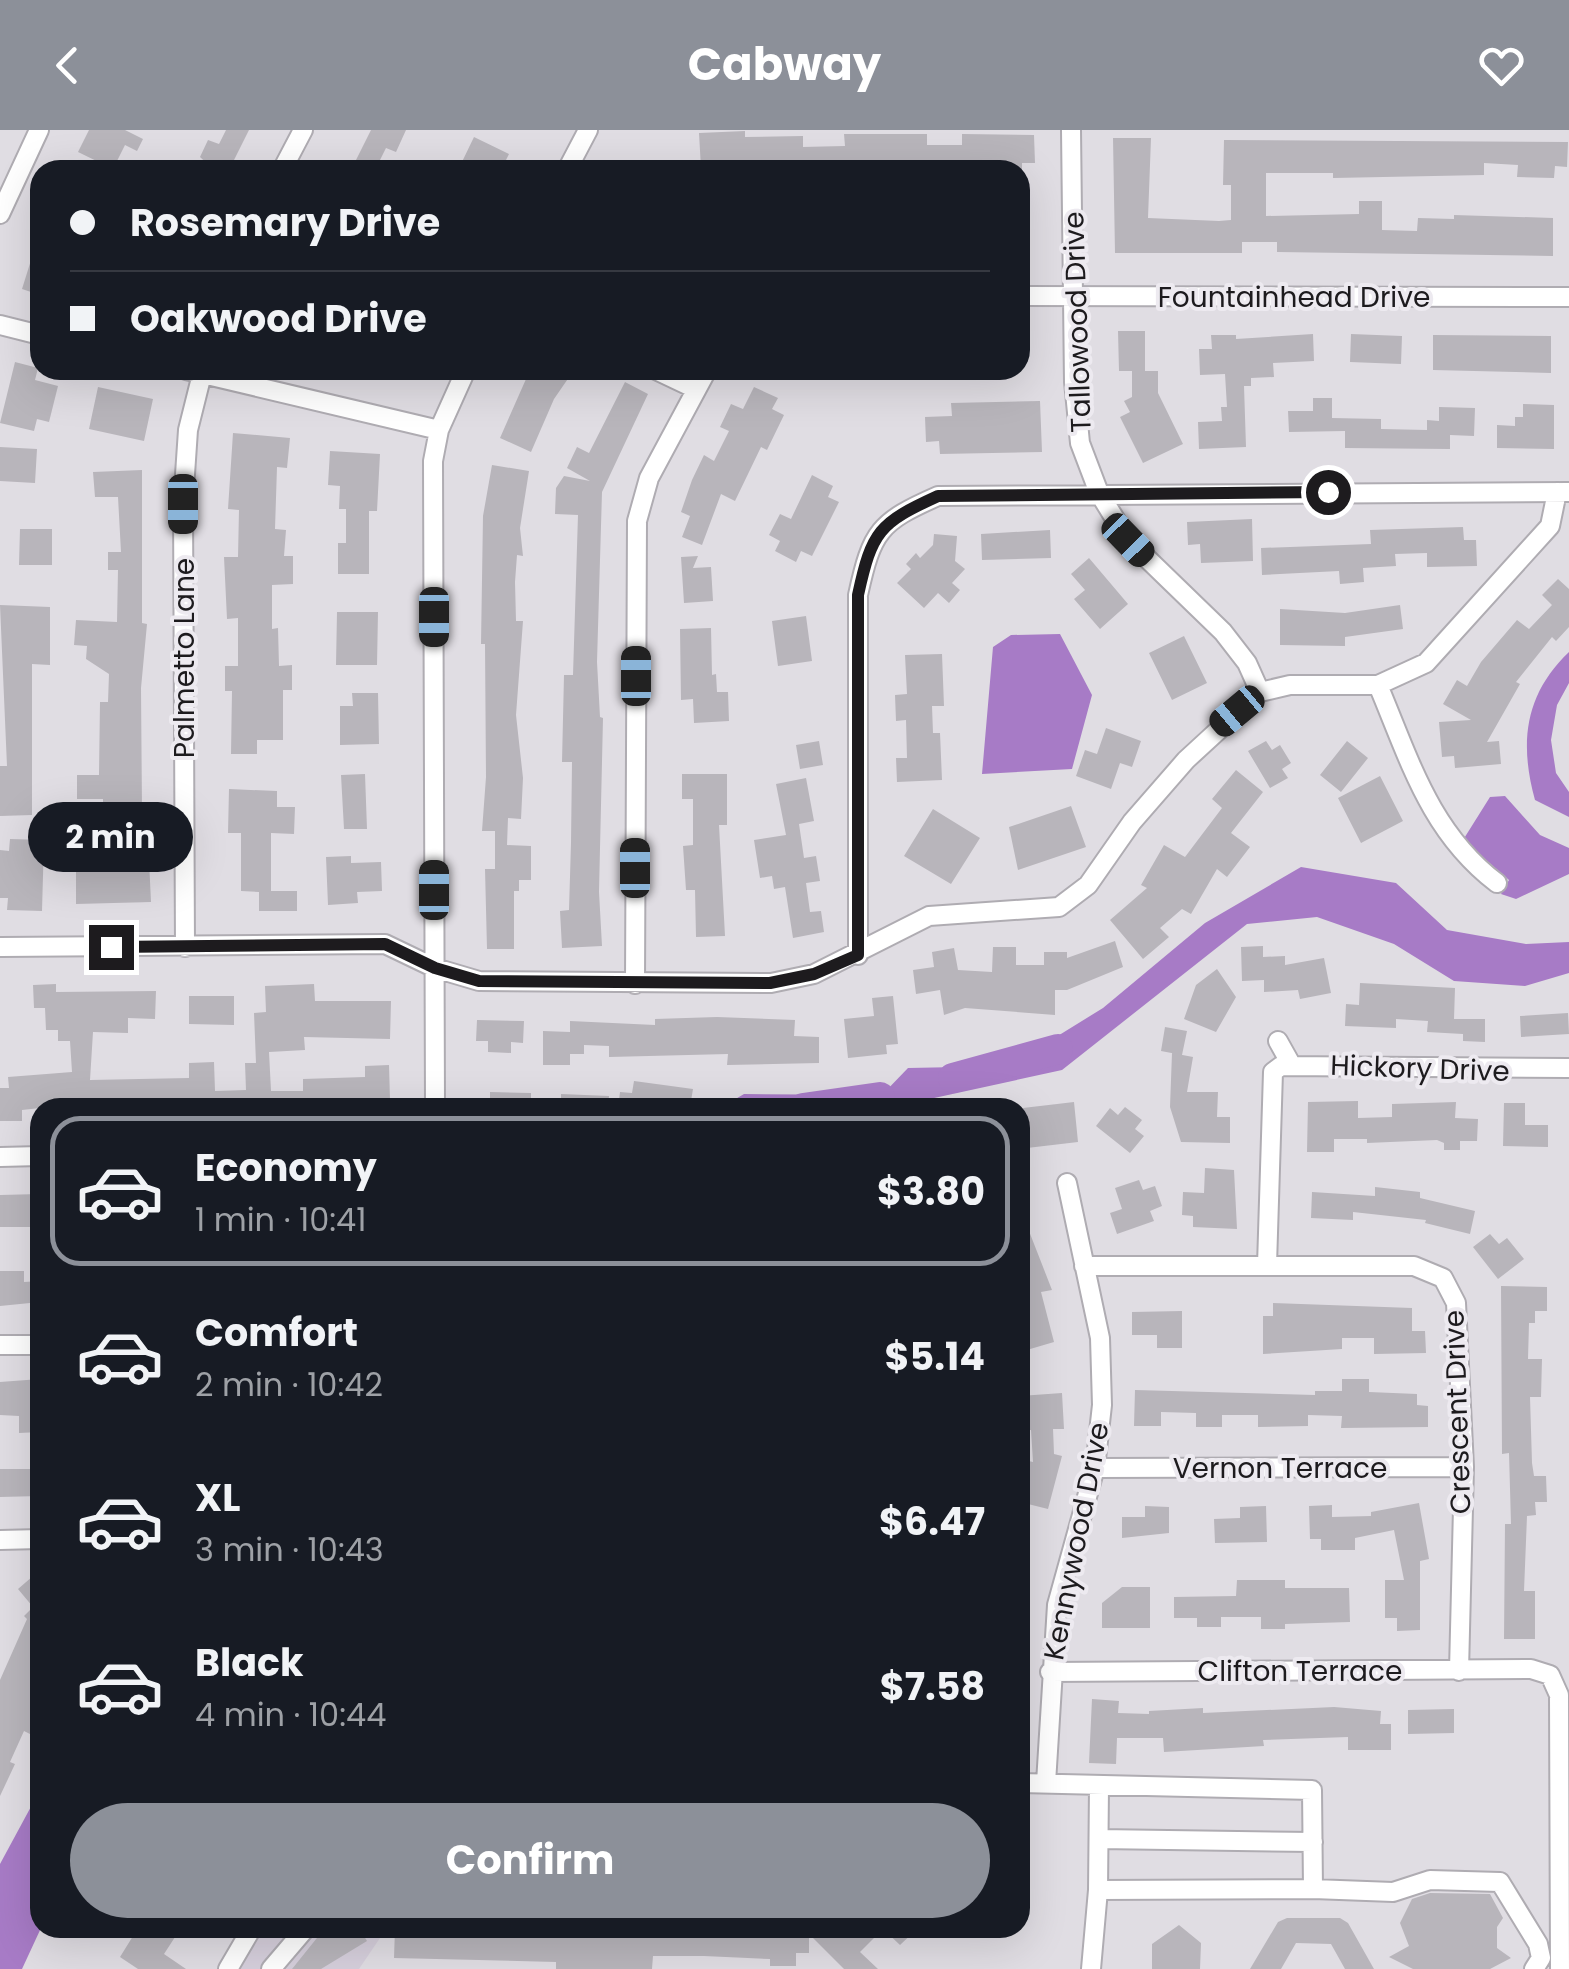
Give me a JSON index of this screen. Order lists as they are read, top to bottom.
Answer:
{
  "streets": {
    "street": [
      "Fountainhead Drive",
      "Tallowood Drive",
      "Palmetto Lane",
      "Hickory Drive",
      "Crescent Drive",
      "Vernon Terrace",
      "Kennywood Drive",
      "Clifton Terrace"
    ]
  },
  "crossings": [
    ["Fountainhead Drive", "Tallowood Drive"],
    ["Hickory Drive", "Crescent Drive"],
    ["Crescent Drive", "Vernon Terrace"],
    ["Crescent Drive", "Kennywood Drive"],
    ["Crescent Drive", "Clifton Terrace"],
    ["Vernon Terrace", "Kennywood Drive"],
    ["Kennywood Drive", "Clifton Terrace"]
  ],
  "page": {
    "header": "Cabway",
    "banner": ["Rosemary Drive", "Oakwood Drive"],
    "bubble": "2 min",
    "list": [
      {
        "name": "Economy",
        "note": "1 min · 10:41",
        "value": "$3.80"
      },
      {
        "name": "Comfort",
        "note": "2 min · 10:42",
        "value": "$5.14"
      },
      {
        "name": "XL",
        "note": "3 min · 10:43",
        "value": "$6.47"
      },
      {
        "name": "Black",
        "note": "4 min · 10:44",
        "value": "$7.58"
      }
    ],
    "buttons": "Confirm"
  }
}
